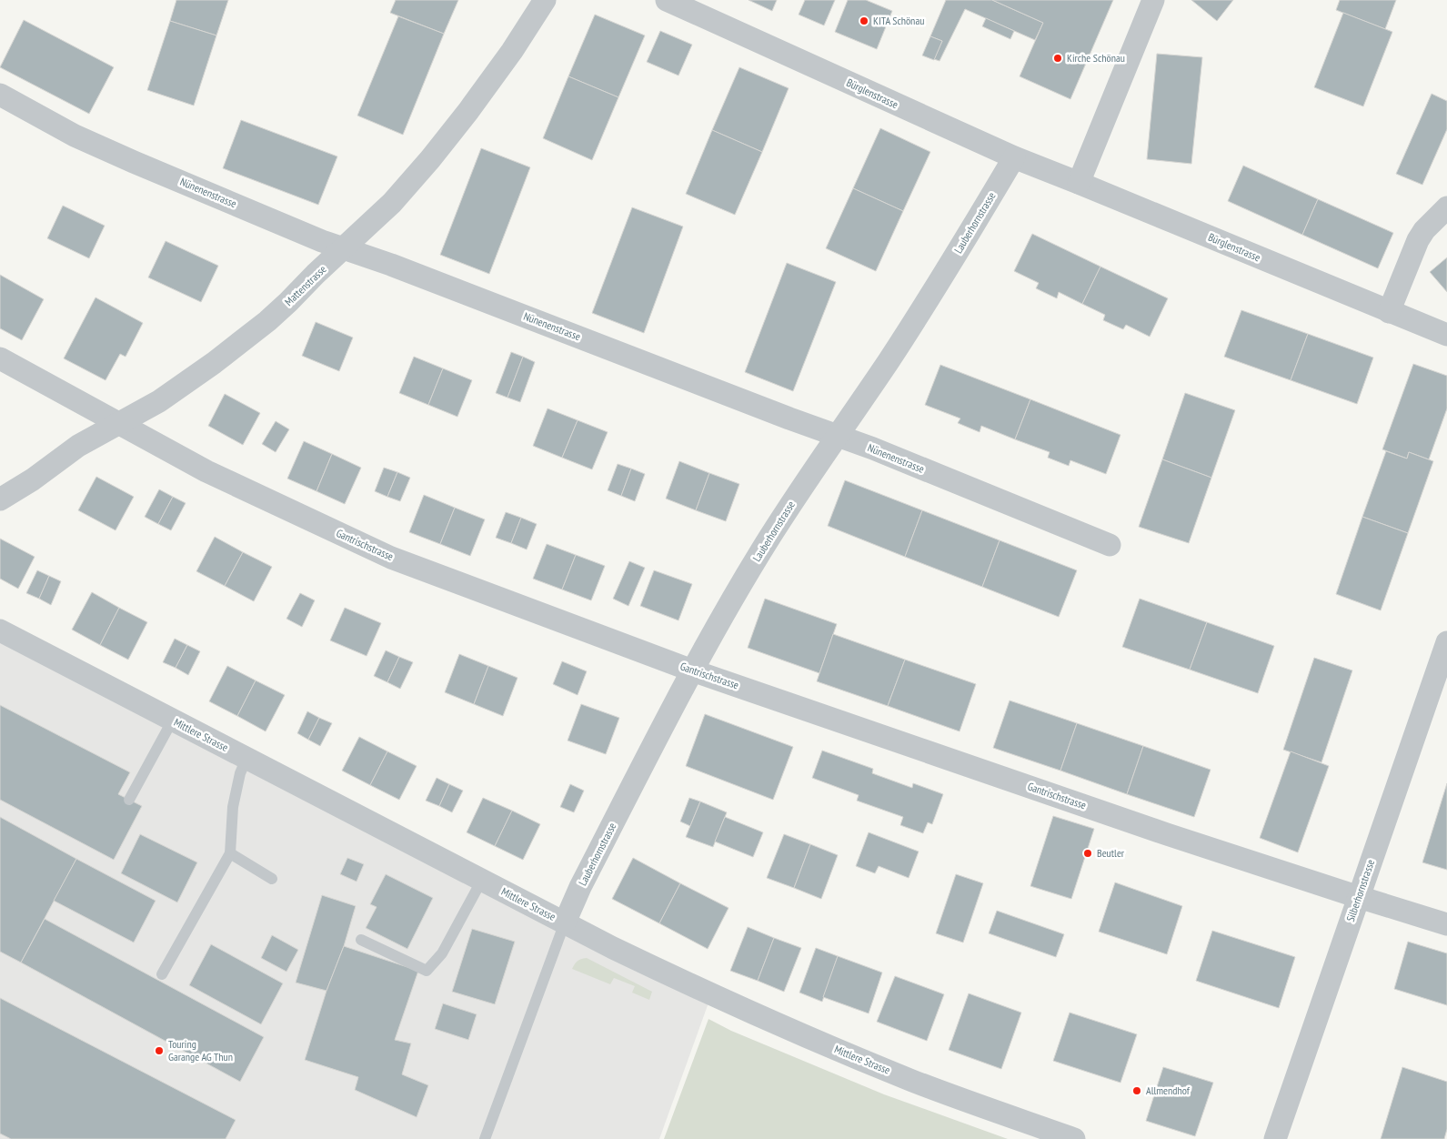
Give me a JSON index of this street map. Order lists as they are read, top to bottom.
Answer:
{
  "streets": {
    "street": [
      "Bürglenstrasse",
      "Nünenenstrasse",
      "Lauberhornstrasse",
      "Mattenstrasse",
      "Gantrischstrasse",
      "Mittlere Strasse",
      "Silberhornstrasse"
    ]
  },
  "crossings": [
    ["Bürglenstrasse", "Lauberhornstrasse"],
    ["Nünenenstrasse", "Lauberhornstrasse"],
    ["Nünenenstrasse", "Mattenstrasse"],
    ["Lauberhornstrasse", "Gantrischstrasse"],
    ["Lauberhornstrasse", "Mittlere Strasse"],
    ["Mattenstrasse", "Gantrischstrasse"],
    ["Gantrischstrasse", "Silberhornstrasse"]
  ],
  "places": [
    "KITA Schönau",
    "Kirche Schönau",
    "Beutler",
    "Touring Garange AG Thun",
    "Allmendhof"
  ]
}
